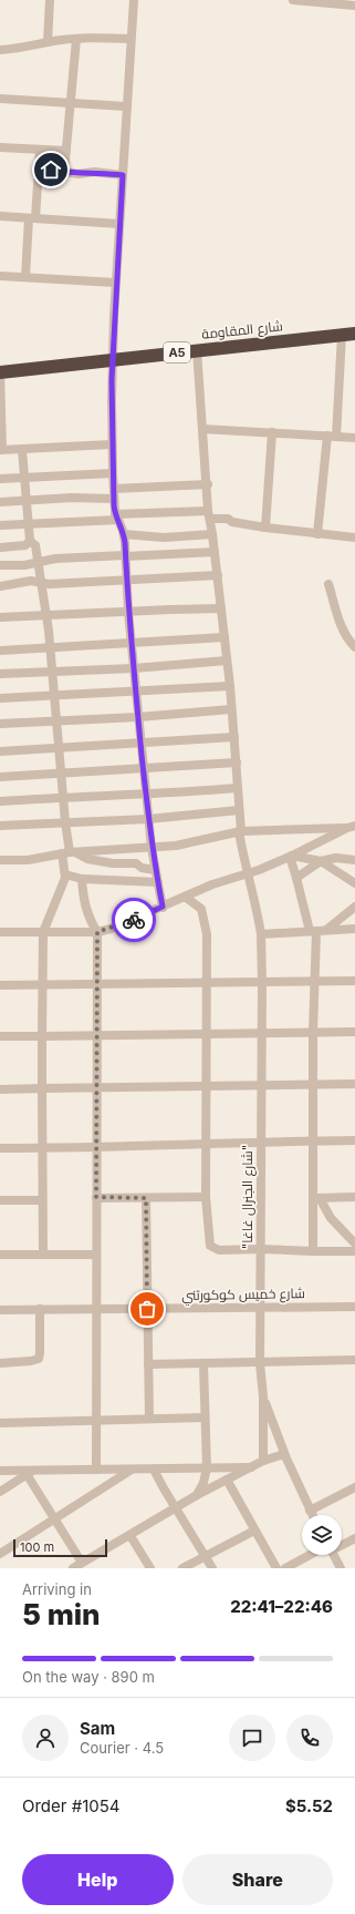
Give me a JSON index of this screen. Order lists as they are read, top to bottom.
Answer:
{
  "streets": {
    "highway": ["شارع المقاومة", "A5"],
    "street": ["\"شارع الجنرال غاغا\"", "شارع خميس كوكورتني"]
  },
  "crossings": [
    ["شارع المقاومة", "\"شارع الجنرال غاغا\""],
    ["\"شارع الجنرال غاغا\"", "شارع خميس كوكورتني"]
  ],
  "scale_bar": "100 m",
  "page": {
    "scale": "100 m",
    "heading": ["5 min", "Arriving in", "22:41–22:46"],
    "panel": [
      "Sam",
      "Courier · 4.5",
      "Order #1054",
      "$5.52"
    ],
    "bar": "On the way · 890 m",
    "buttons": ["Help", "Share"]
  }
}
